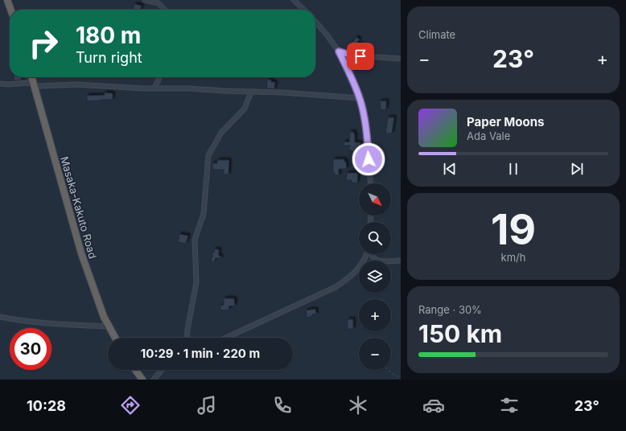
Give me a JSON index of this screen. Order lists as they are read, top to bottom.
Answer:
{
  "streets": {
    "highway": ["Masaka-Kakuto Road"]
  },
  "north": "bottom right",
  "page": {
    "tile": [
      "Climate",
      ["19", "km/h"],
      ["Range · 30%", "150 km"]
    ],
    "turn": ["180 m", "Turn right"],
    "heat": ["−", "23°", "+"],
    "song": ["Paper Moons", "Ada Vale"],
    "map_buttons": ["+", "−"],
    "limit": "30",
    "trip": "10:29 · 1 min · 220 m",
    "tabs": ["10:28", "23°"]
  }
}
